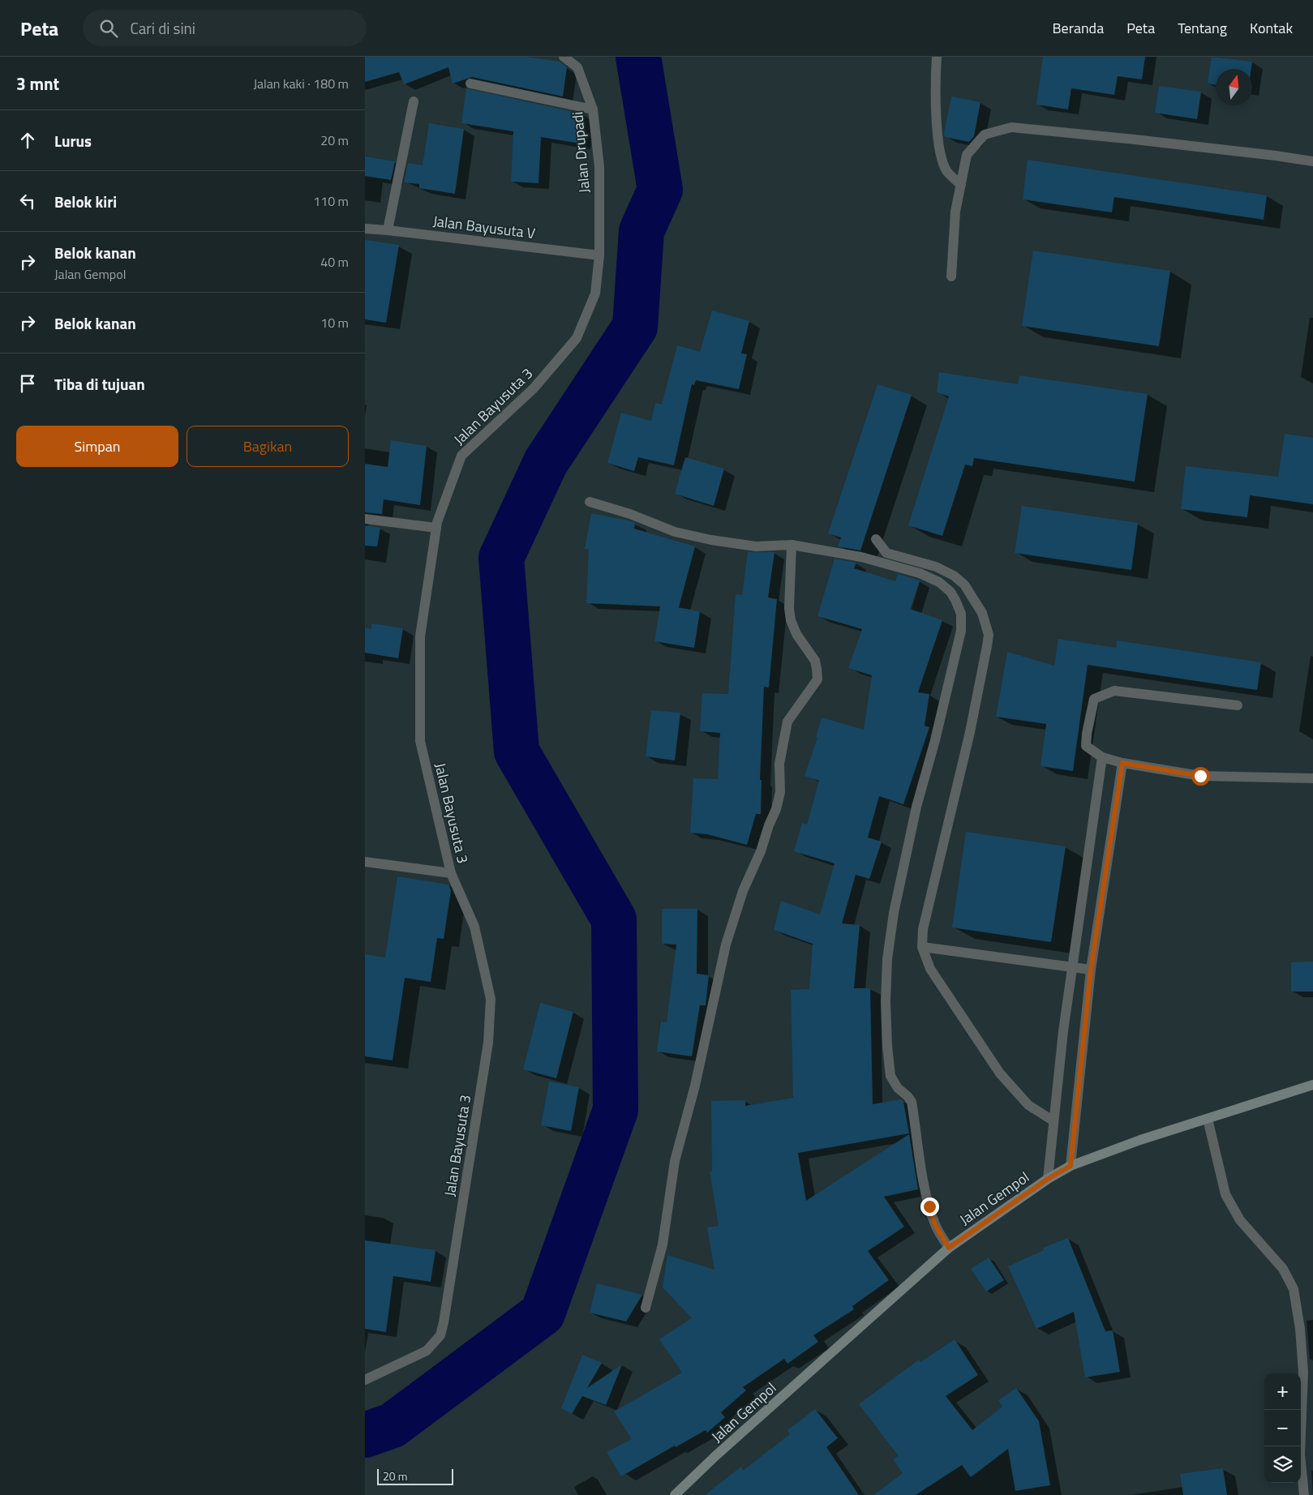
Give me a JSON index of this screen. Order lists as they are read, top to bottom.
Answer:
{
  "streets": {
    "main road": ["Jalan Gempol"],
    "street": ["Jalan Drupadi", "Jalan Bayusuta V", "Jalan Bayusuta 3"]
  },
  "crossings": [
    ["Jalan Drupadi", "Jalan Bayusuta V"],
    ["Jalan Drupadi", "Jalan Bayusuta 3"],
    ["Jalan Bayusuta V", "Jalan Bayusuta 3"]
  ],
  "scale_bar": "20 m",
  "north": "top",
  "page": {
    "header": "Peta",
    "search": "Cari di sini",
    "nav": [
      "Beranda",
      "Peta",
      "Tentang",
      "Kontak"
    ],
    "heading": ["3 mnt", "Jalan kaki · 180 m"],
    "list": [
      ["Lurus", "20 m"],
      ["Belok kiri", "110 m"],
      ["Belok kanan", "Jalan Gempol", "40 m"],
      ["Belok kanan", "10 m"],
      "Tiba di tujuan"
    ],
    "buttons": ["Simpan", "Bagikan"],
    "map_buttons": ["+", "−"],
    "scale": "20 m"
  }
}
